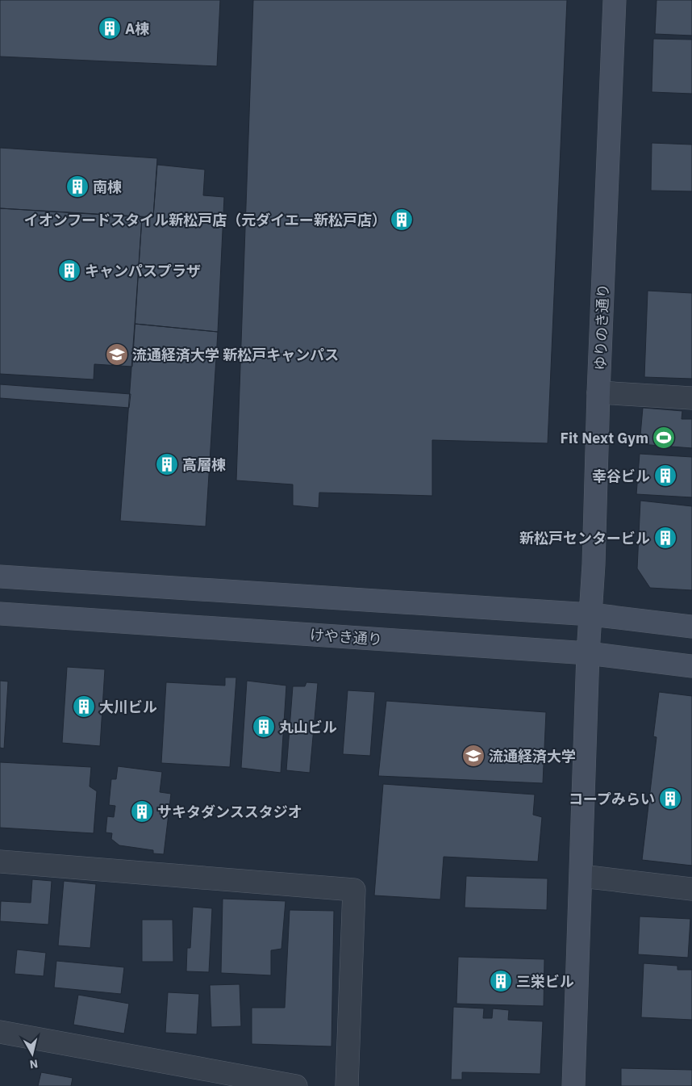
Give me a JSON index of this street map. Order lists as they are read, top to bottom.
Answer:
{
  "streets": {
    "street": ["ゆりのき通り", "けやき通り"]
  },
  "crossings": [
    ["ゆりのき通り", "けやき通り"]
  ],
  "places": {
    "building": [
      "A棟",
      "南棟",
      "イオンフードスタイル新松戸店（元ダイエー新松戸店）",
      "キャンパスプラザ",
      "高層棟",
      "幸谷ビル",
      "新松戸センタービル",
      "大川ビル",
      "丸山ビル",
      "コープみらい",
      "サキタダンススタジオ",
      "三栄ビル"
    ],
    "school or university": ["流通経済大学 新松戸キャンパス", "流通経済大学"],
    "sports": ["Fit Next Gym"]
  },
  "north": "bottom"
}
